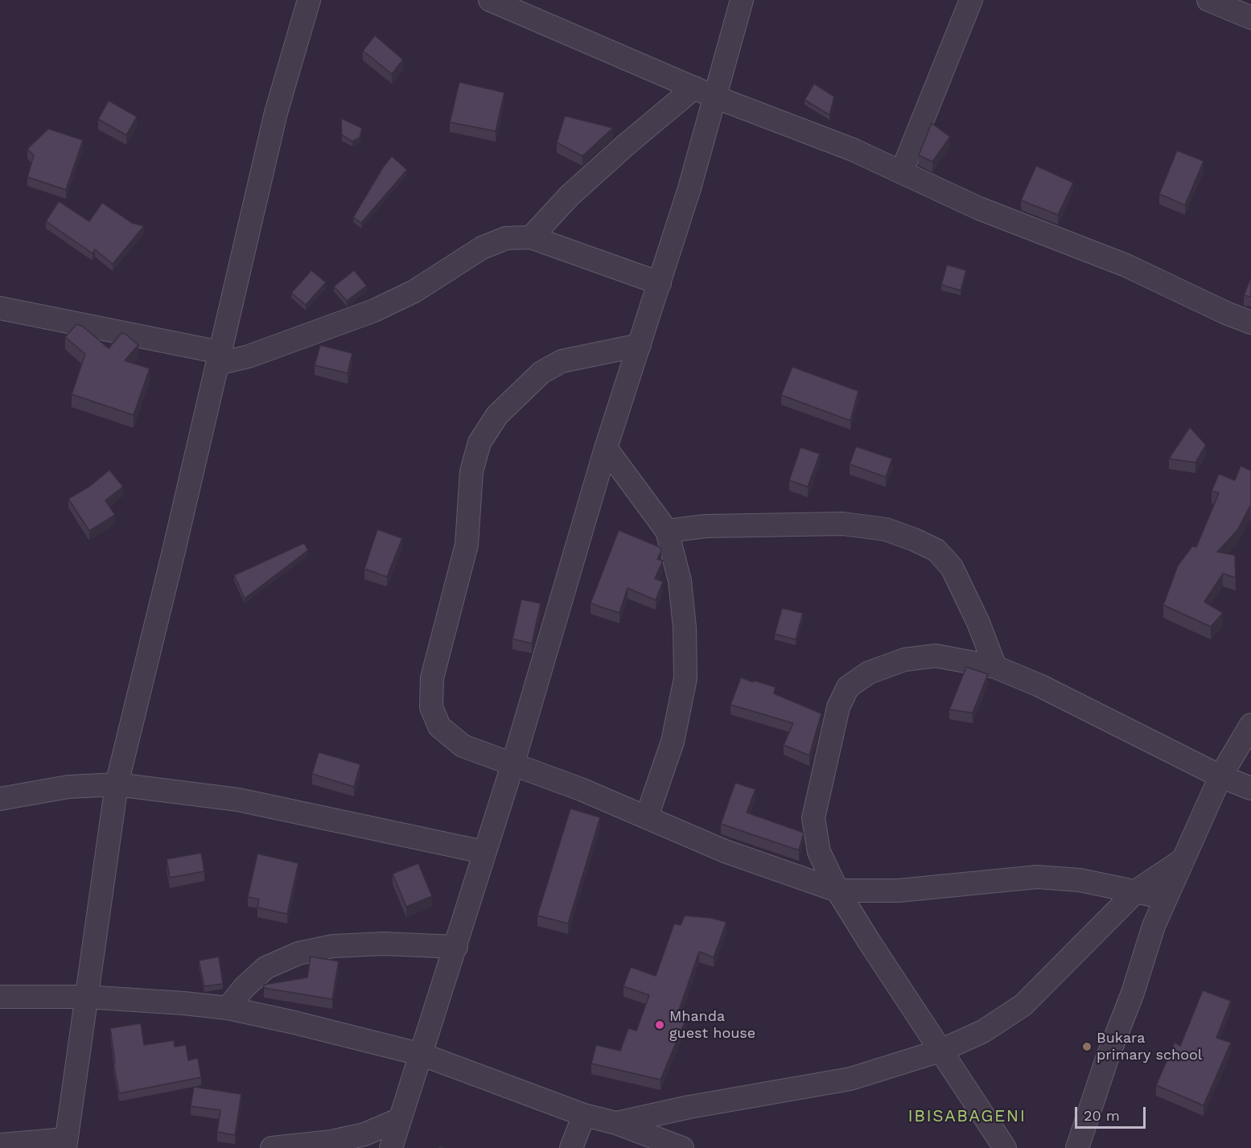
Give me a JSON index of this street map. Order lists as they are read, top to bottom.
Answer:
{
  "districts": ["IBISABAGENI"],
  "places": ["Mhanda guest house", "Bukara primary school"],
  "scale_bar": "20 m"
}
